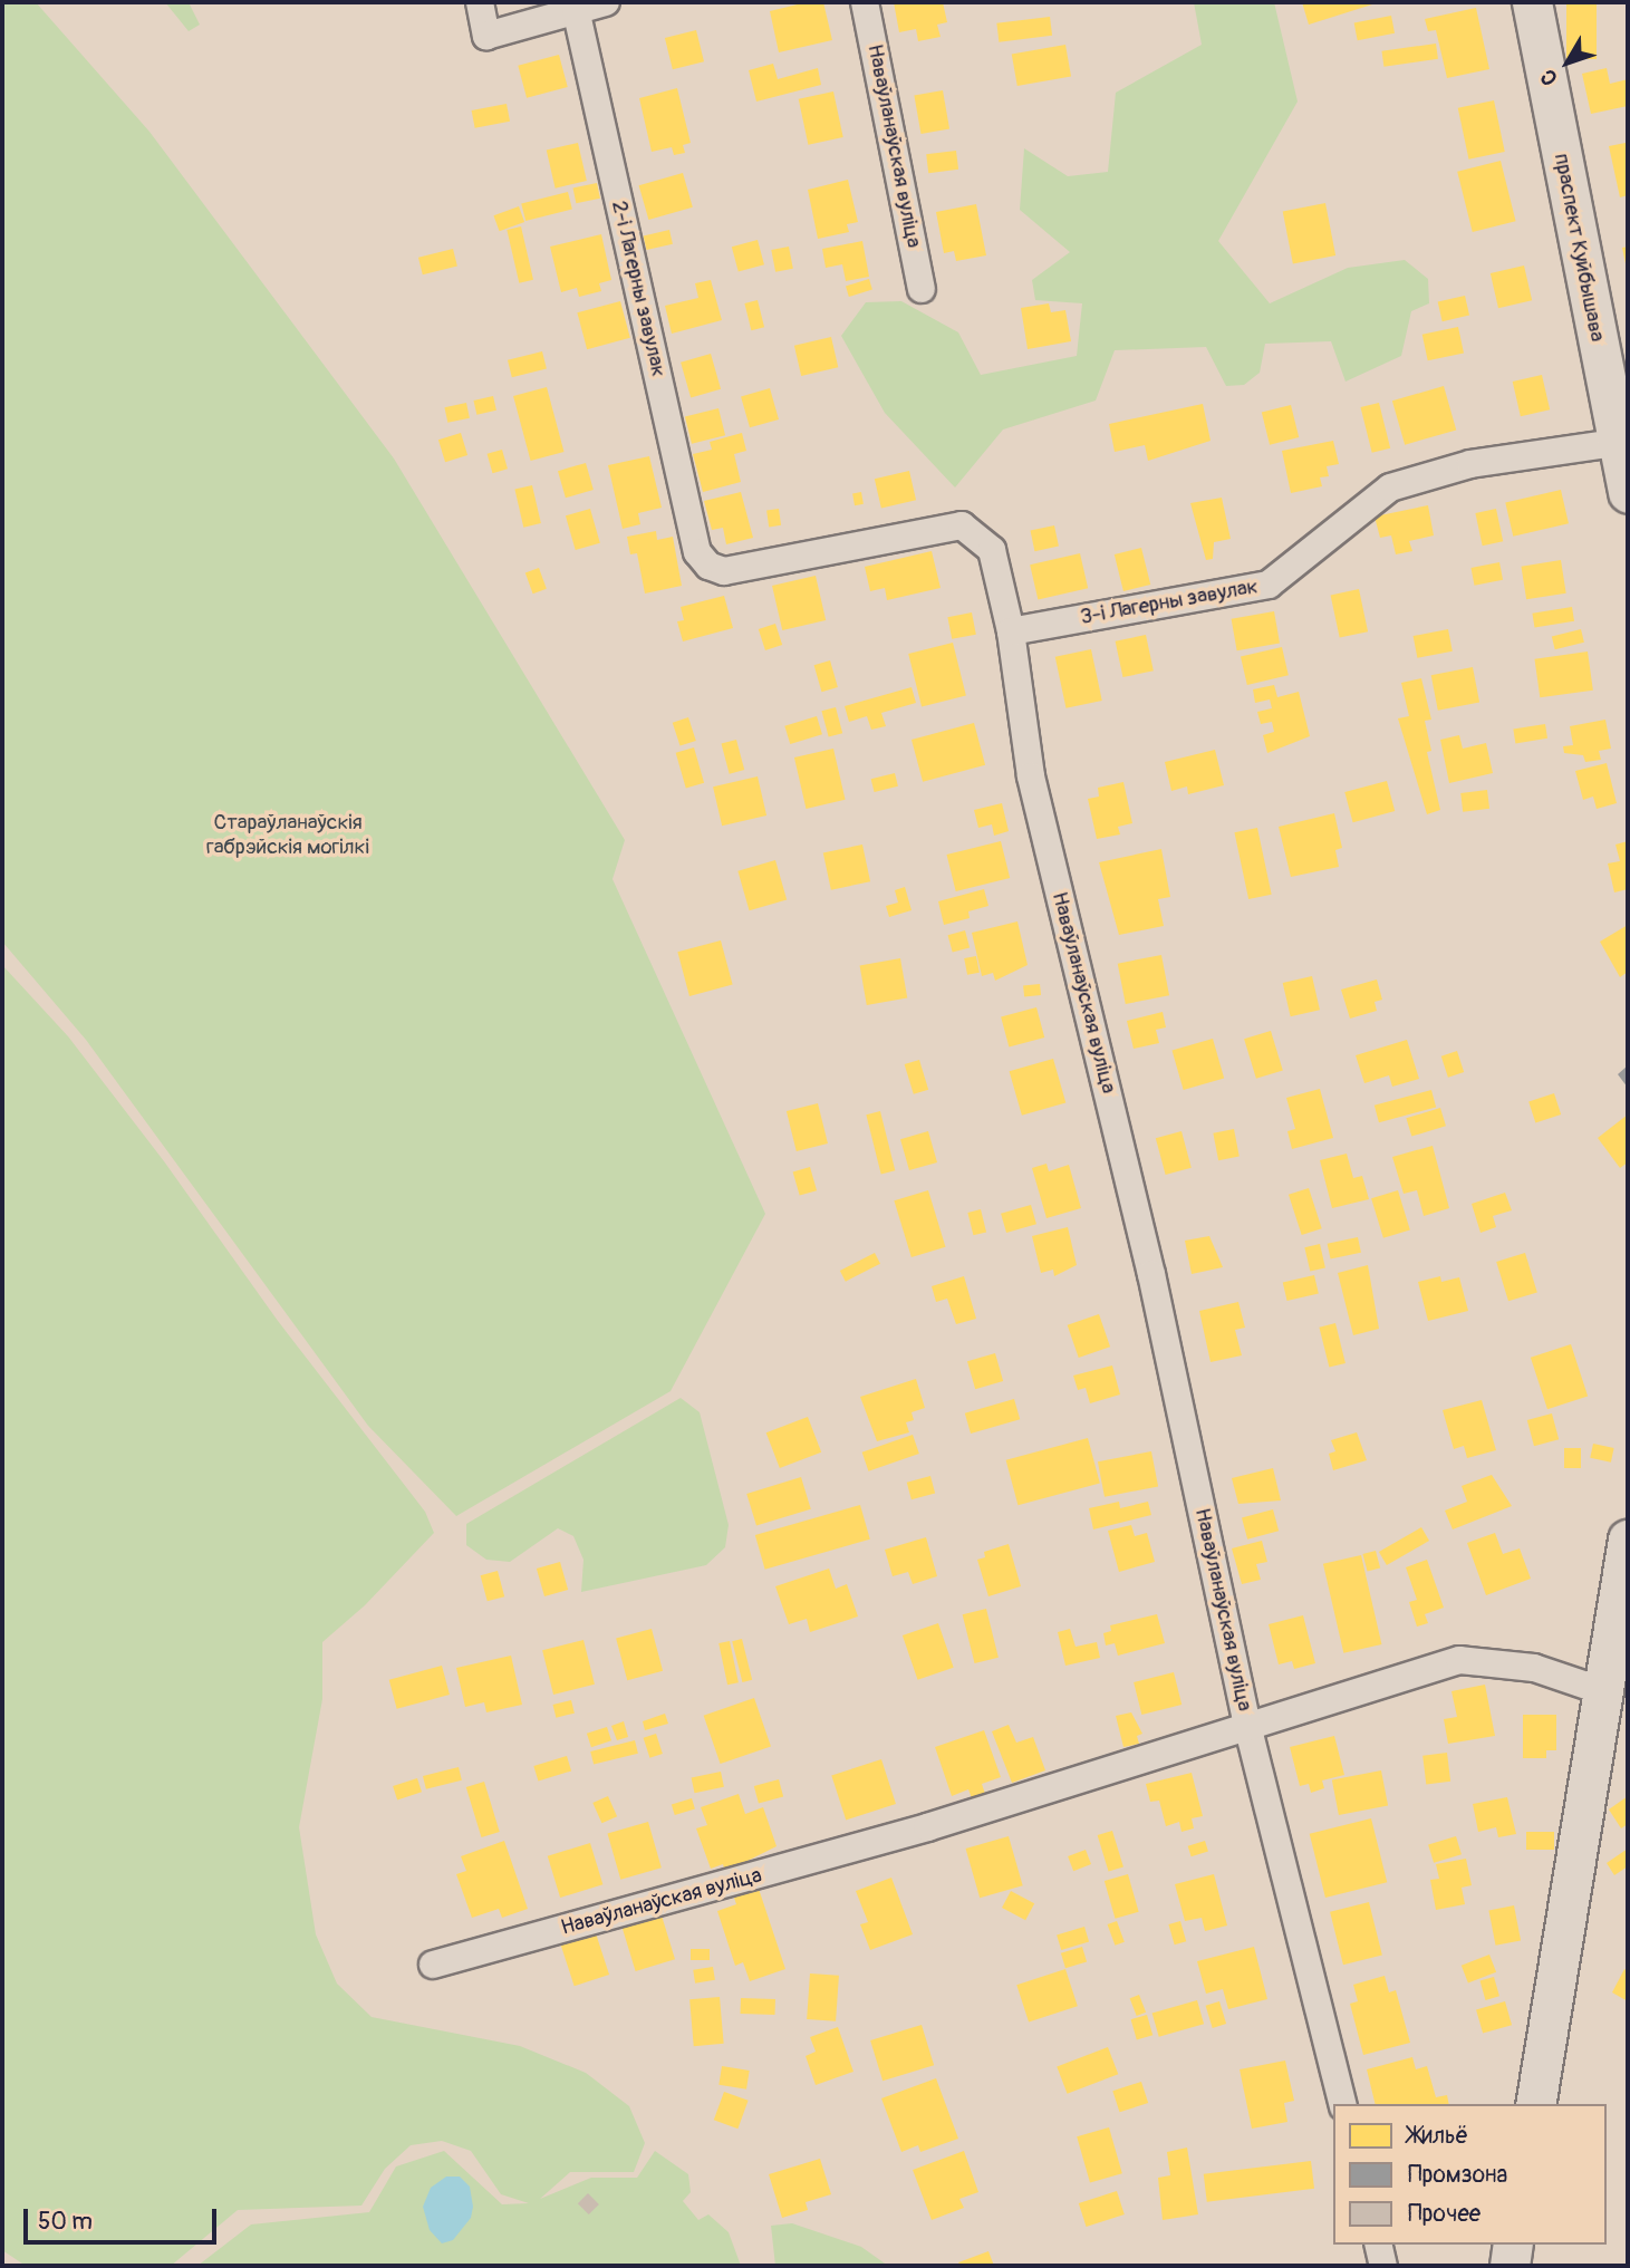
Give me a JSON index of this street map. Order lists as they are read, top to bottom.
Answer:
{
  "streets": {
    "street": [
      "Наваўланаўская вуліца",
      "праспект Куйбышава",
      "2-і Лагерны завулак",
      "3-і Лагерны завулак"
    ]
  },
  "crossings": [
    ["Наваўланаўская вуліца", "2-і Лагерны завулак"],
    ["Наваўланаўская вуліца", "3-і Лагерны завулак"],
    ["праспект Куйбышава", "3-і Лагерны завулак"]
  ],
  "parks": ["Стараўланаўскія габрэйскія могілкі"],
  "legend": ["Жильё", "Промзона", "Прочее"],
  "scale_bar": "50 m",
  "north": "bottom left"
}
